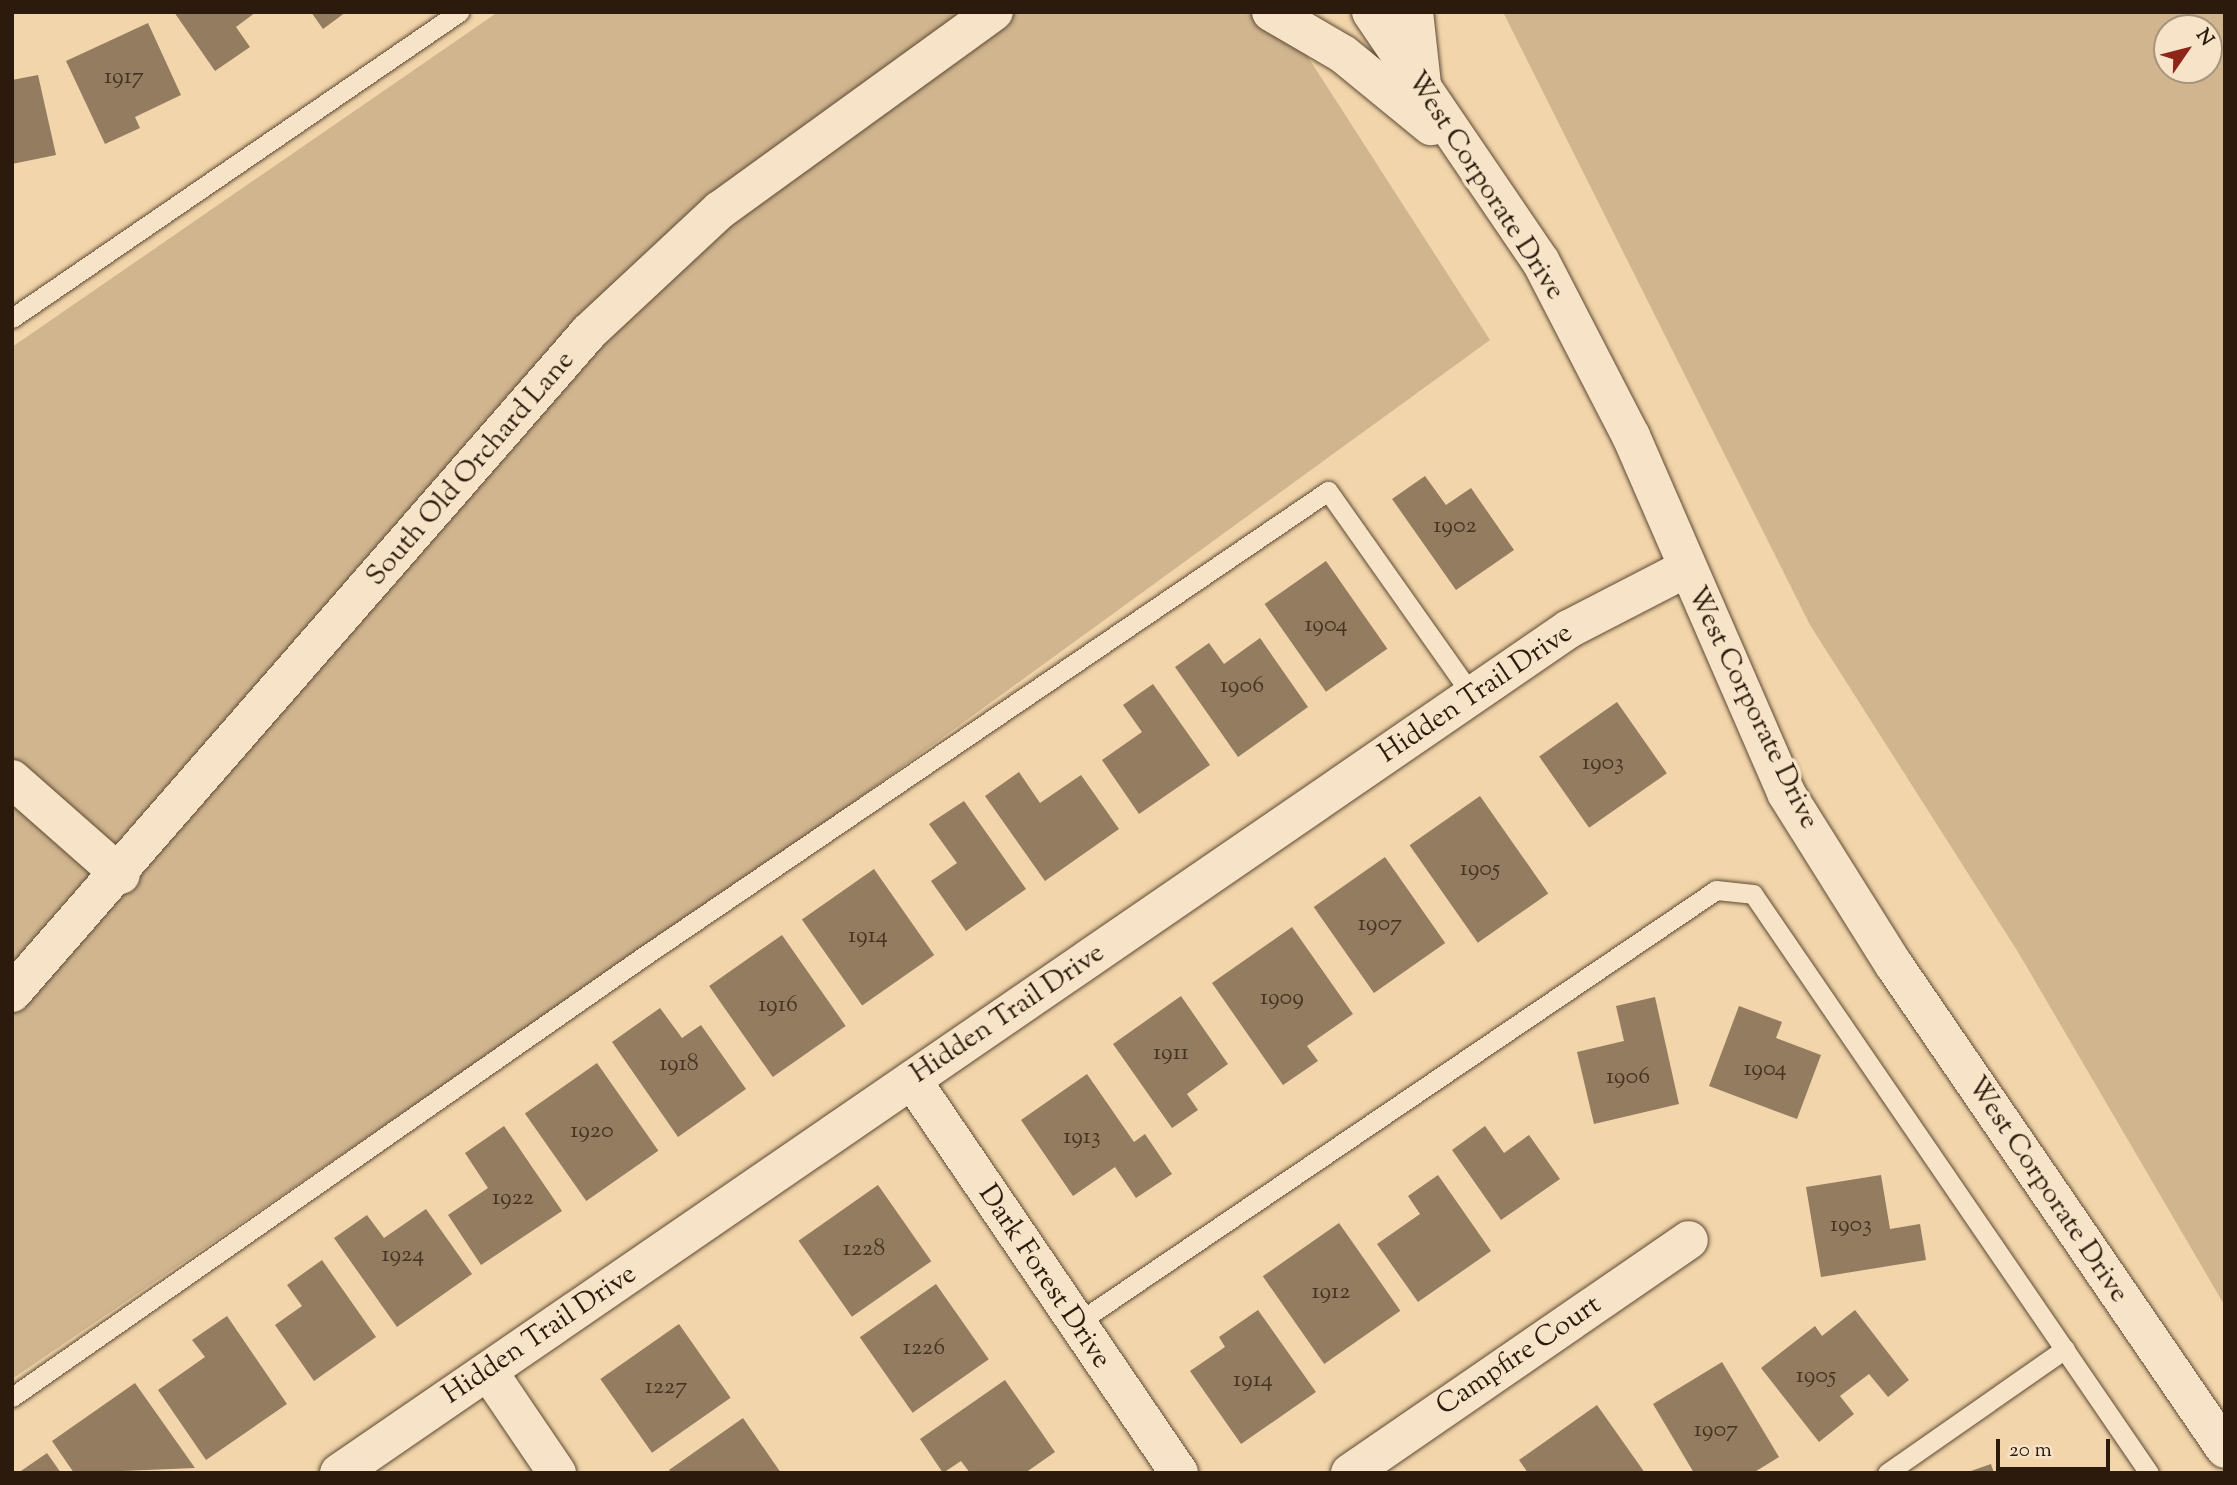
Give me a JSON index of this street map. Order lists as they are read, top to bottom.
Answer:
{
  "streets": {
    "street": [
      "West Corporate Drive",
      "South Old Orchard Lane",
      "Hidden Trail Drive",
      "Dark Forest Drive",
      "Campfire Court"
    ]
  },
  "crossings": [
    ["West Corporate Drive", "Hidden Trail Drive"],
    ["Hidden Trail Drive", "Dark Forest Drive"]
  ],
  "house_numbers": [
    "1917",
    "1902",
    "1904",
    "1906",
    "1903",
    "1905",
    "1907",
    "1914",
    "1909",
    "1916",
    "1911",
    "1918",
    "1904",
    "1906",
    "1920",
    "1913",
    "1922",
    "1903",
    "1228",
    "1924",
    "1912",
    "1226",
    "1905",
    "1914",
    "1227",
    "1907"
  ],
  "scale_bar": "20 m",
  "north": "top right"
}
